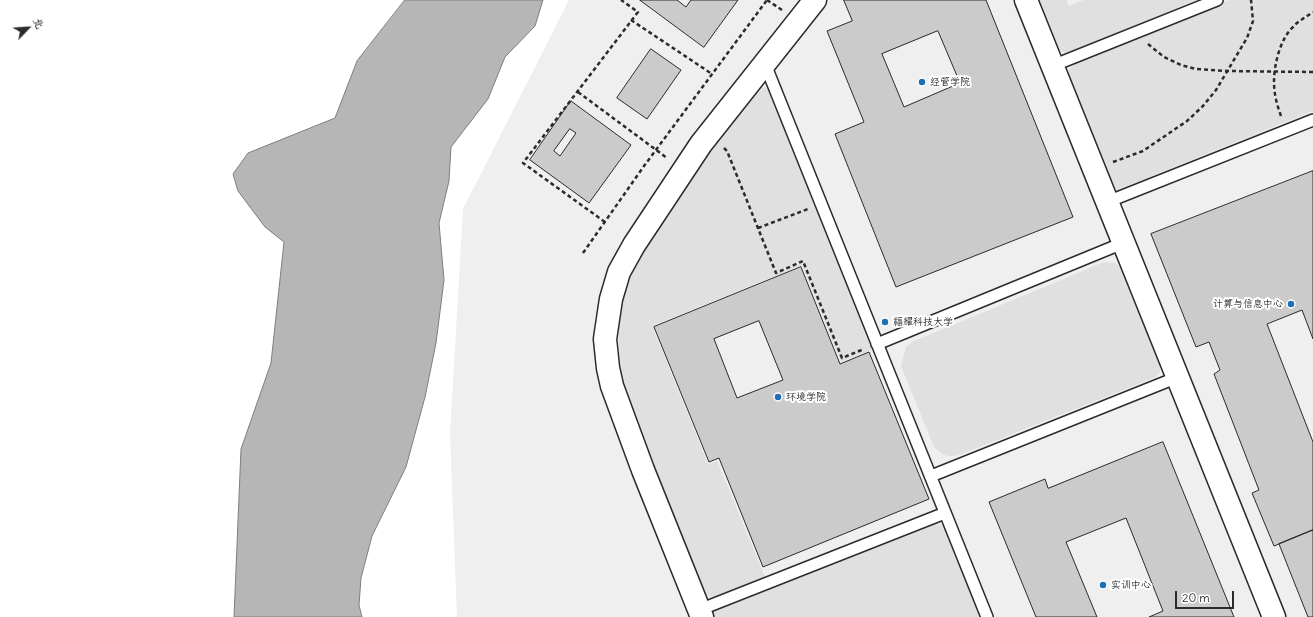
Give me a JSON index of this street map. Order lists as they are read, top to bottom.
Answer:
{
  "places": [
    "经管学院",
    "计算与信息中心",
    "福耀科技大学",
    "环境学院",
    "实训中心"
  ],
  "scale_bar": "20 m",
  "north": "top right"
}
